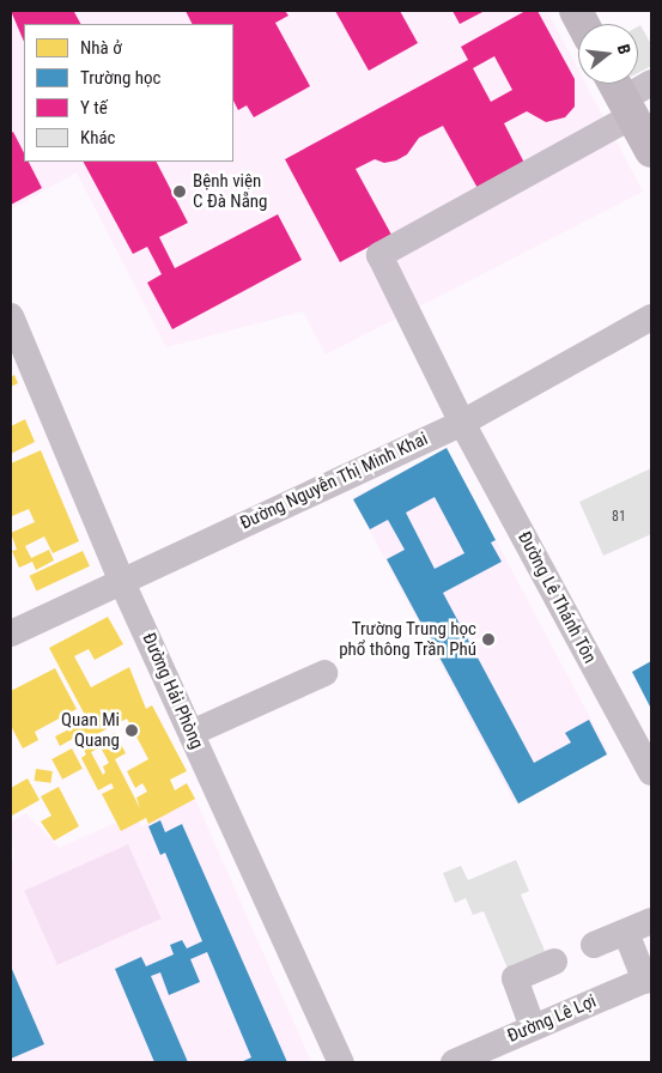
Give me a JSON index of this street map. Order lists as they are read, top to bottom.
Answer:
{
  "streets": {
    "street": [
      "Đường Nguyễn Thị Minh Khai",
      "Đường Lê Thánh Tôn",
      "Đường Hải Phòng",
      "Đường Lê Lợi"
    ]
  },
  "crossings": [
    ["Đường Nguyễn Thị Minh Khai", "Đường Lê Thánh Tôn"],
    ["Đường Nguyễn Thị Minh Khai", "Đường Hải Phòng"]
  ],
  "places": ["Bệnh viện C Đà Nẵng", "Trường Trung học phổ thông Trần Phú", "Quan Mi Quang"],
  "house_numbers": ["81"],
  "legend": [
    "Nhà ở",
    "Trường học",
    "Y tế",
    "Khác"
  ],
  "north": "right"
}
